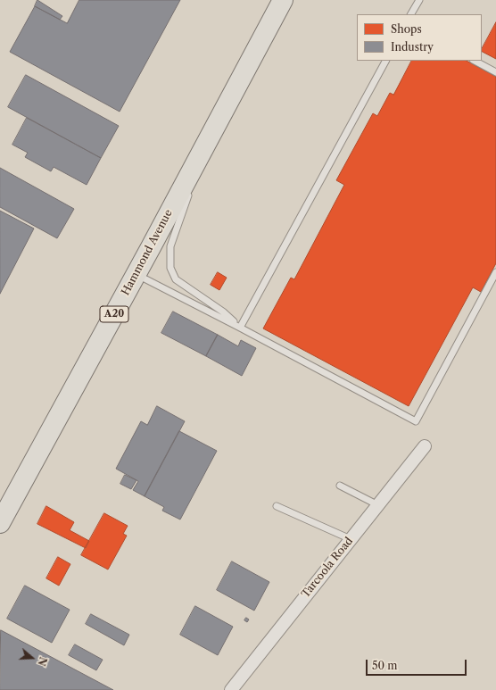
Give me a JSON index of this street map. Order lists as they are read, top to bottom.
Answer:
{
  "streets": {
    "highway": ["Hammond Avenue", "A20"],
    "street": ["Tarcoola Road"]
  },
  "legend": ["Shops", "Industry"],
  "scale_bar": "50 m",
  "north": "right"
}
